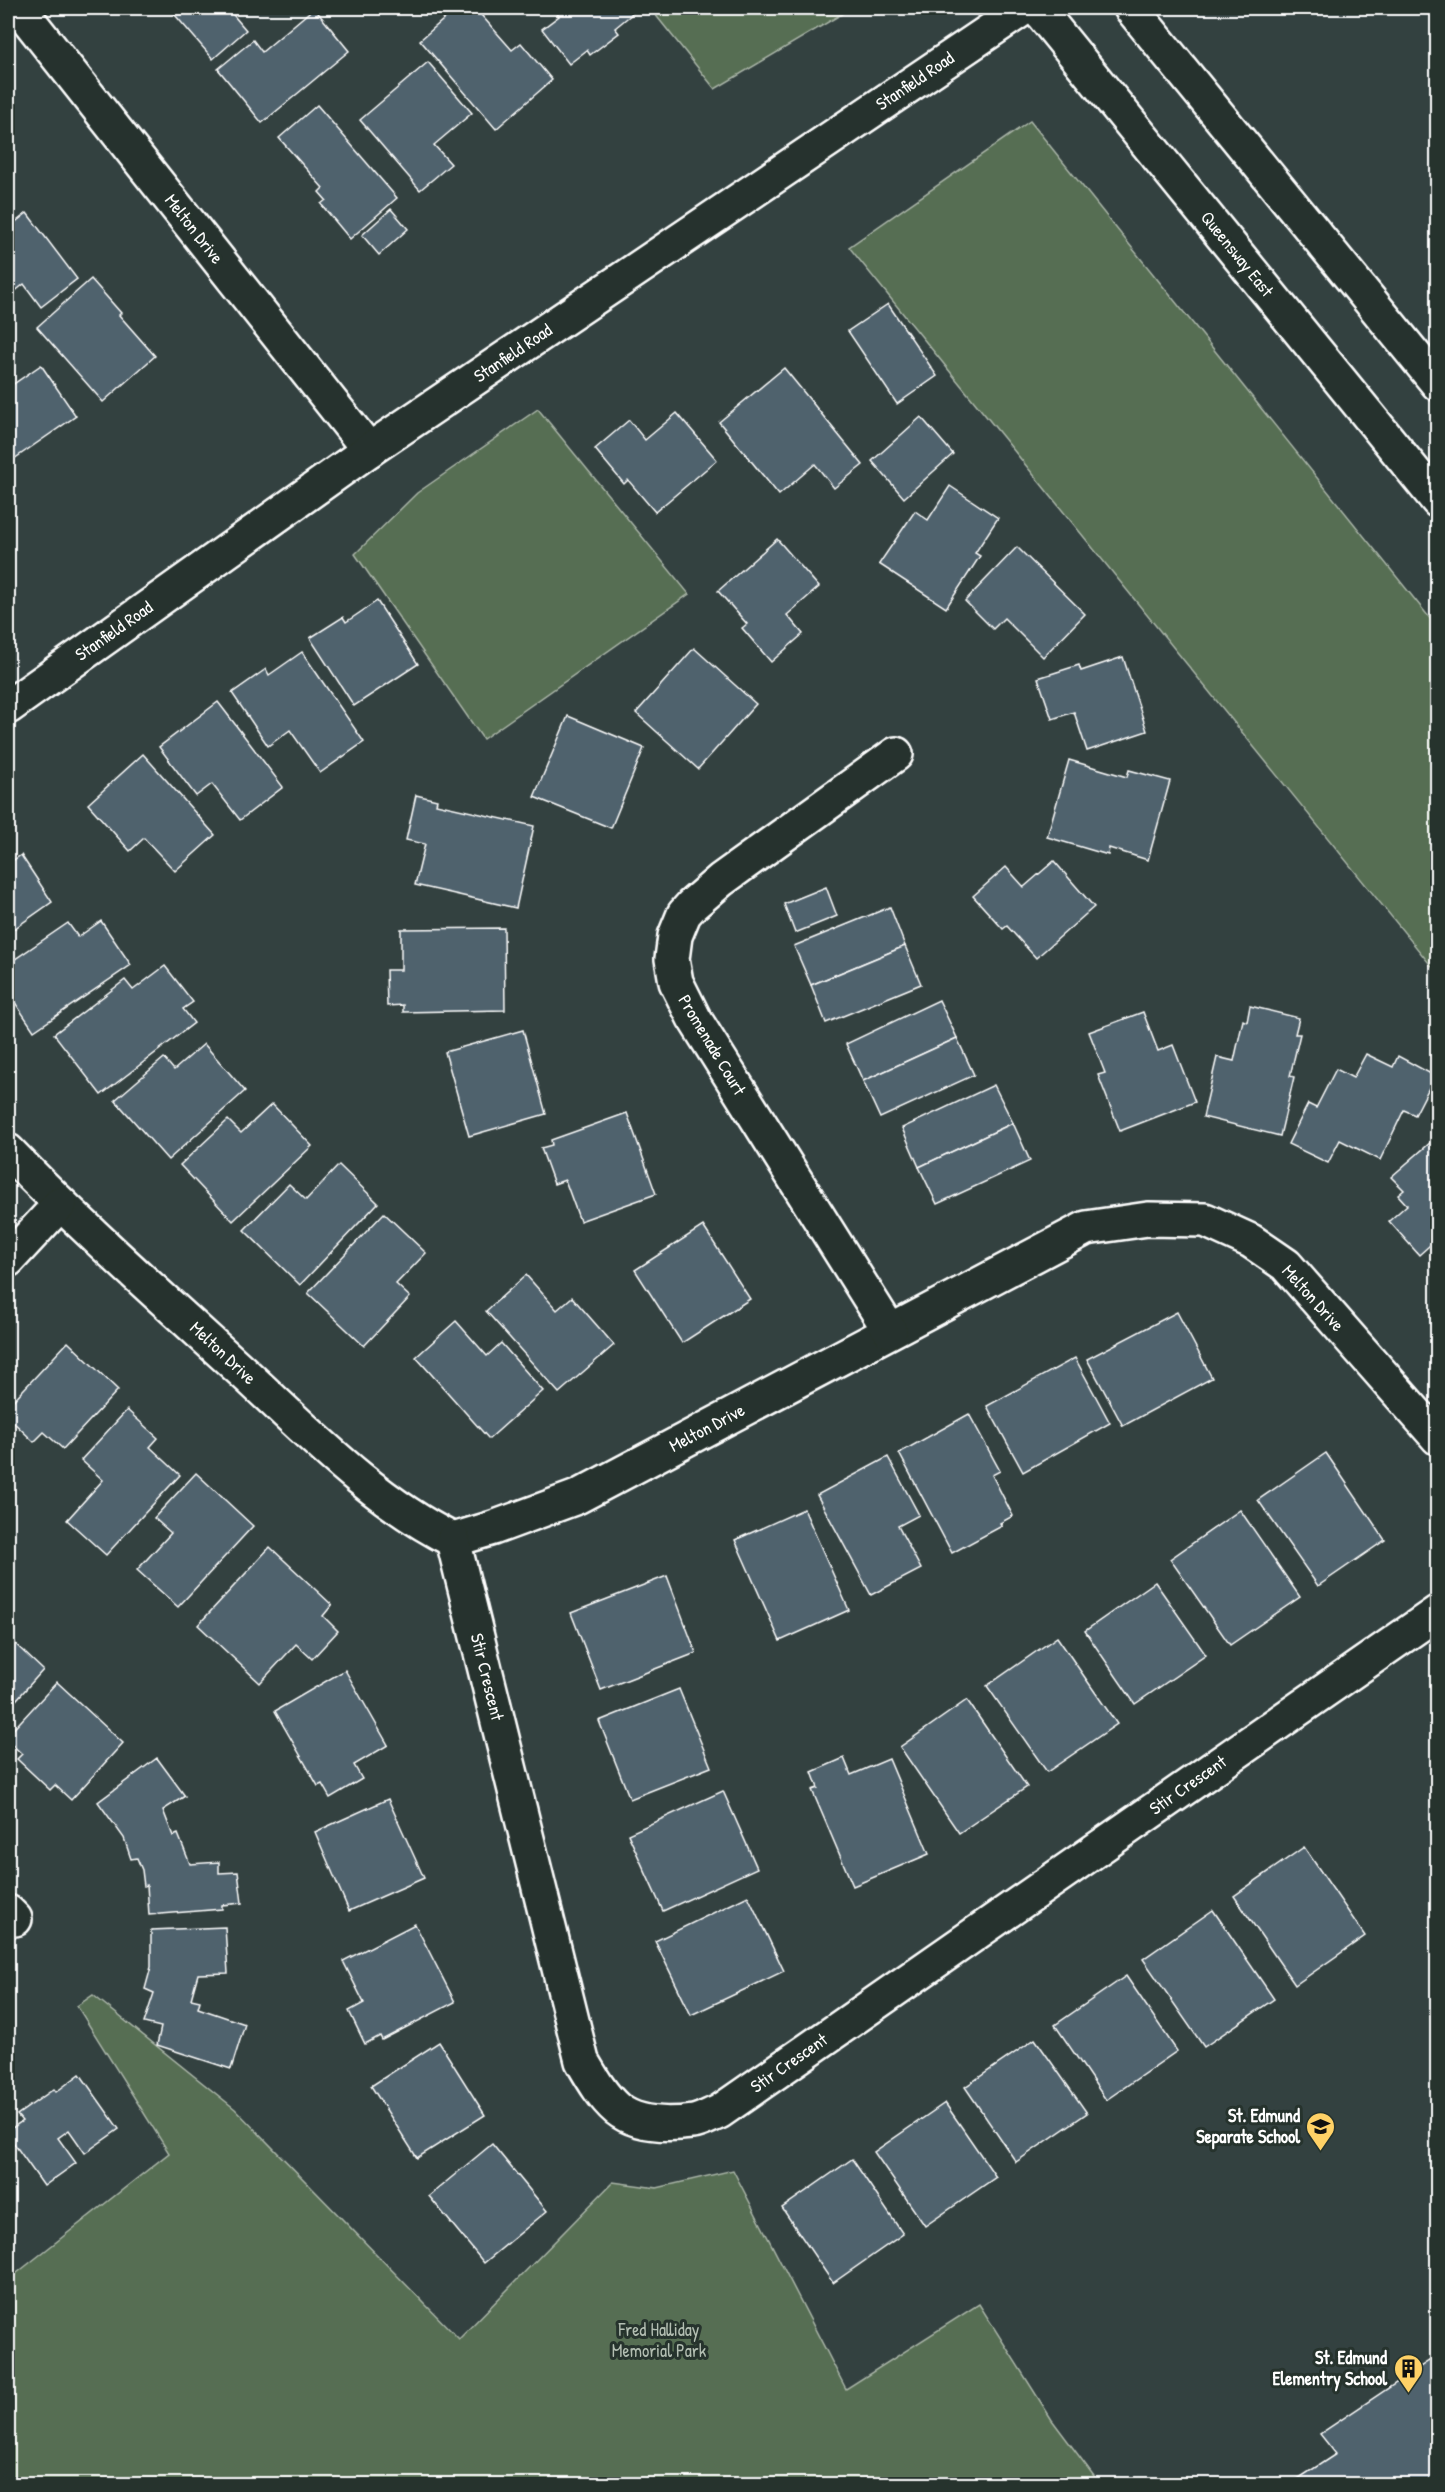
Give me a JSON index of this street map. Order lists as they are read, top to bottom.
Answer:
{
  "streets": {
    "street": [
      "Stanfield Road",
      "Melton Drive",
      "Queensway East",
      "Promenade Court",
      "Stir Crescent"
    ]
  },
  "crossings": [
    ["Stanfield Road", "Melton Drive"],
    ["Melton Drive", "Promenade Court"],
    ["Melton Drive", "Stir Crescent"]
  ],
  "parks": ["Fred Halliday Memorial Park"],
  "places": {
    "school or university": ["St. Edmund Separate School"],
    "building": ["St. Edmund Elementry School"]
  }
}
